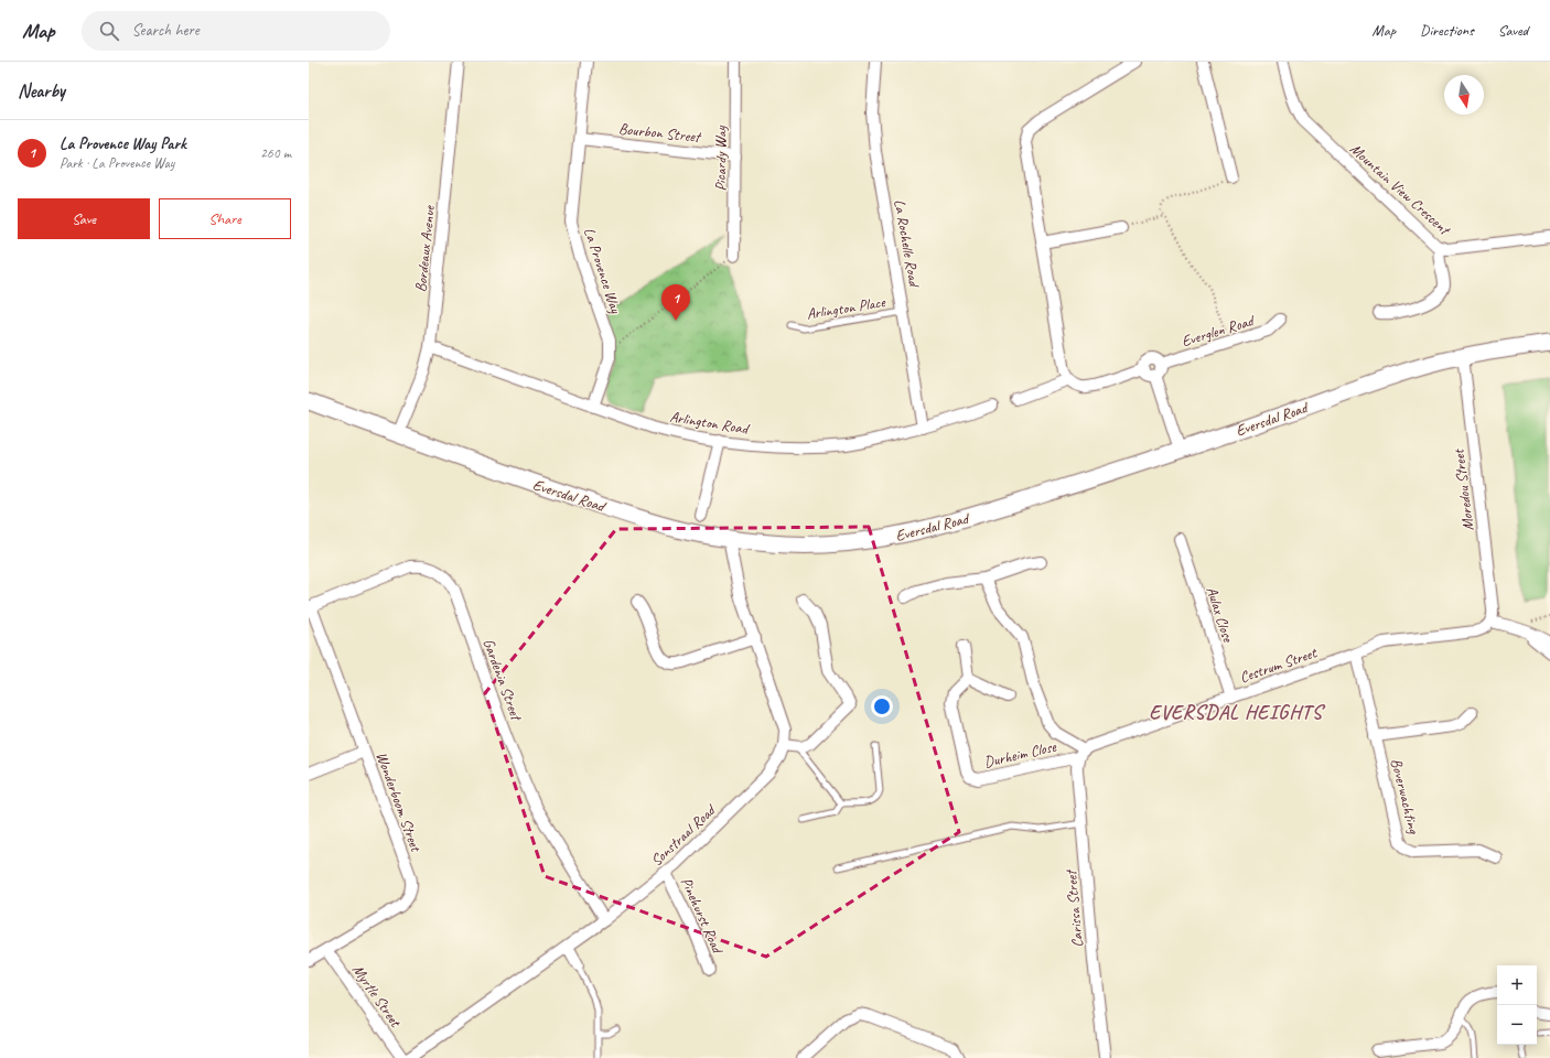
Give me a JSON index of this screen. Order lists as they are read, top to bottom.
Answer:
{
  "streets": {
    "street": [
      "Bourbon Street",
      "Picardy Way",
      "Mountain View Crescent",
      "La Rochelle Road",
      "Bordeaux Avenue",
      "La Provence Way",
      "Everglen Road",
      "Eversdal Road",
      "Arlington Road",
      "Moredou Street",
      "Aulax Close",
      "Cestrum Street",
      "Gardenia Street",
      "Durheim Close",
      "Boverwachting",
      "Wonderboom Street",
      "Sonstraal Road",
      "Carissa Street",
      "Pinehurst Road",
      "Myrtle Street"
    ],
    "lane": ["Arlington Place"]
  },
  "crossings": [
    ["Bourbon Street", "Picardy Way"],
    ["Bourbon Street", "La Provence Way"],
    ["La Rochelle Road", "Arlington Place"],
    ["La Rochelle Road", "Arlington Road"],
    ["Bordeaux Avenue", "Eversdal Road"],
    ["Bordeaux Avenue", "Arlington Road"],
    ["La Provence Way", "Arlington Road"],
    ["Eversdal Road", "Moredou Street"],
    ["Eversdal Road", "Sonstraal Road"],
    ["Moredou Street", "Cestrum Street"],
    ["Aulax Close", "Cestrum Street"],
    ["Cestrum Street", "Durheim Close"],
    ["Cestrum Street", "Boverwachting"],
    ["Cestrum Street", "Carissa Street"],
    ["Gardenia Street", "Wonderboom Street"],
    ["Gardenia Street", "Sonstraal Road"],
    ["Durheim Close", "Carissa Street"],
    ["Wonderboom Street", "Myrtle Street"],
    ["Sonstraal Road", "Pinehurst Road"]
  ],
  "districts": ["EVERSDAL HEIGHTS"],
  "north": "bottom",
  "page": {
    "header": "Map",
    "search": "Search here",
    "nav": ["Map", "Directions", "Saved"],
    "heading": "Nearby",
    "list": [
      {
        "mark": "1",
        "name": "La Provence Way Park",
        "note": "Park · La Provence Way",
        "value": "260 m"
      }
    ],
    "buttons": ["Save", "Share"],
    "pins": "1",
    "map_buttons": ["+", "−"]
  }
}
